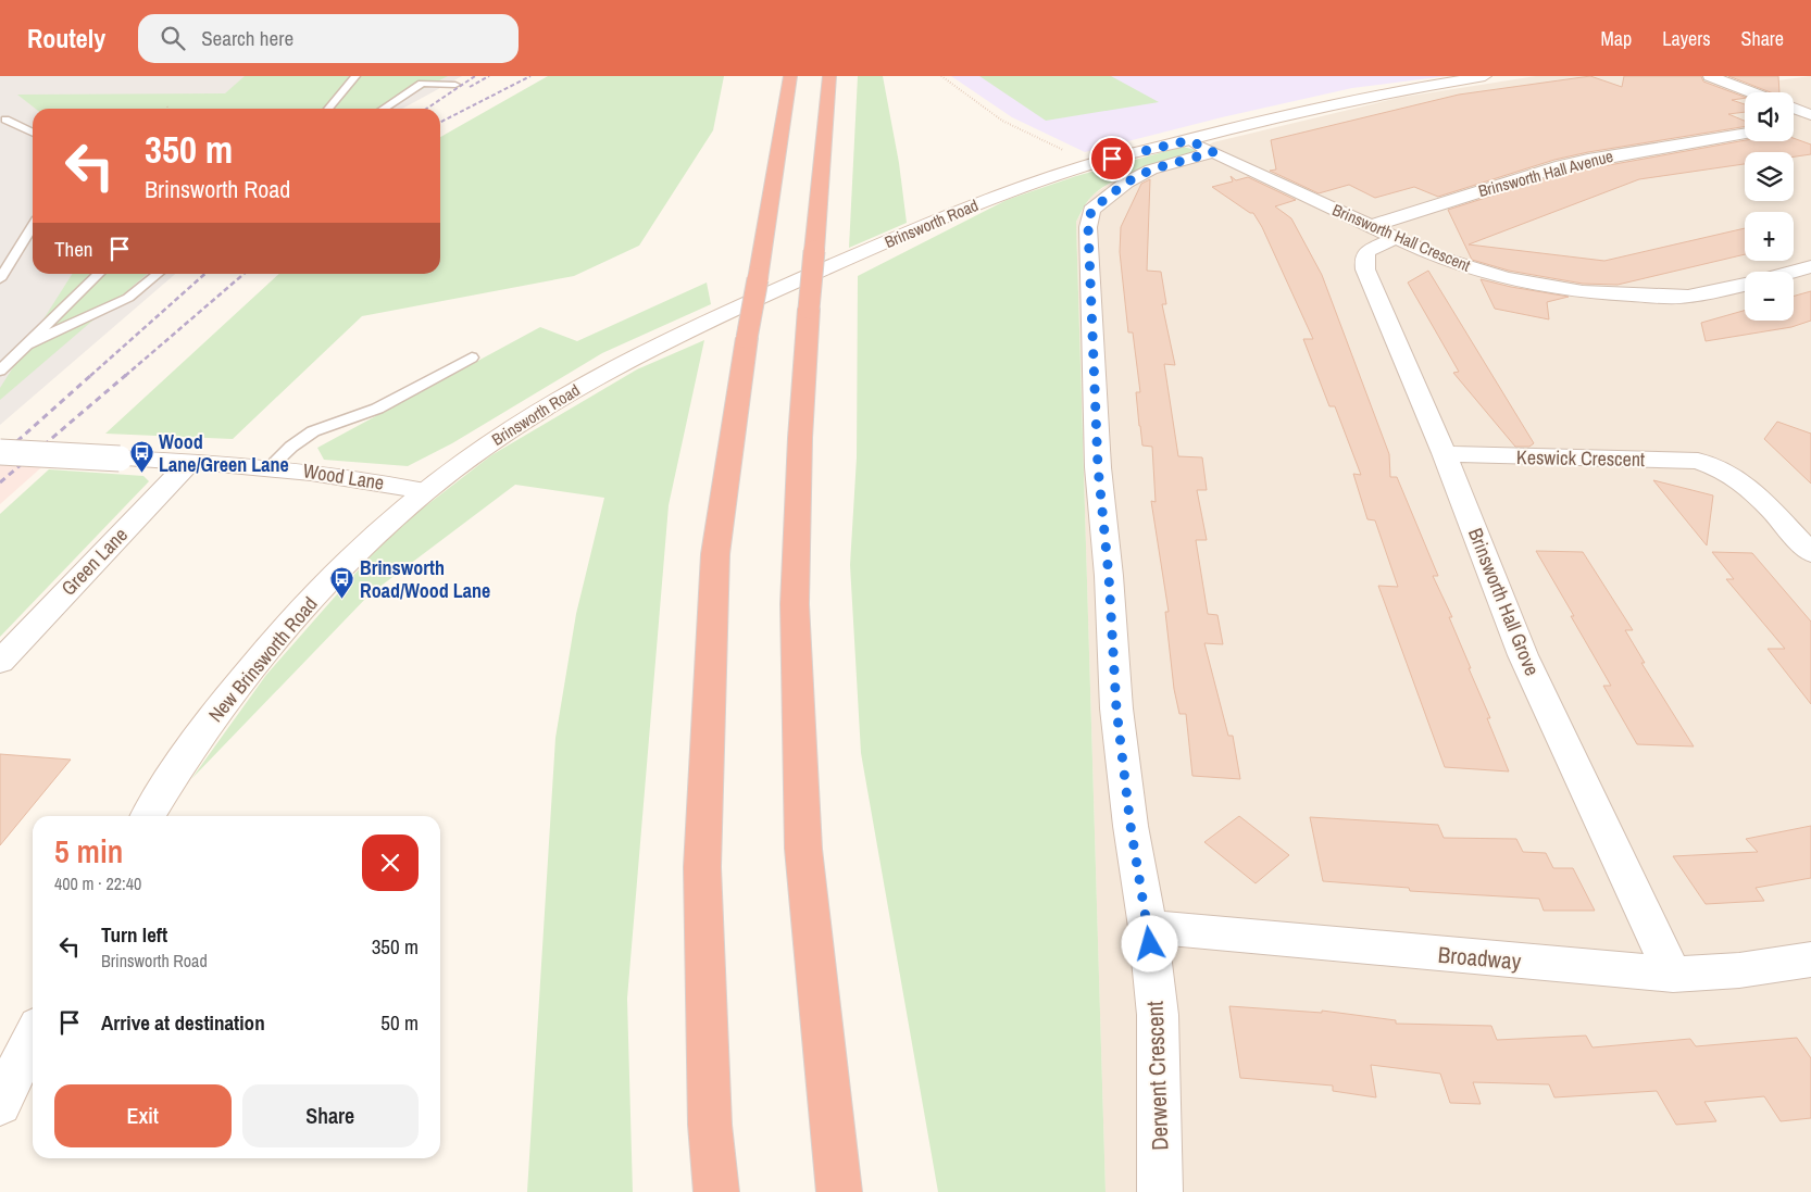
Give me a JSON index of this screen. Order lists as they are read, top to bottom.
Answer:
{
  "streets": {
    "street": [
      "Brinsworth Hall Avenue",
      "Brinsworth Road",
      "Brinsworth Hall Crescent",
      "Keswick Crescent",
      "Wood Lane",
      "Green Lane",
      "Brinsworth Hall Grove",
      "New Brinsworth Road",
      "Broadway",
      "Derwent Crescent"
    ]
  },
  "crossings": [
    ["Brinsworth Hall Avenue", "Brinsworth Hall Crescent"],
    ["Brinsworth Hall Avenue", "Brinsworth Hall Grove"],
    ["Brinsworth Road", "Brinsworth Hall Crescent"],
    ["Brinsworth Road", "Wood Lane"],
    ["Brinsworth Road", "New Brinsworth Road"],
    ["Brinsworth Hall Crescent", "Brinsworth Hall Grove"],
    ["Keswick Crescent", "Brinsworth Hall Grove"],
    ["Wood Lane", "Green Lane"],
    ["Wood Lane", "New Brinsworth Road"],
    ["Brinsworth Hall Grove", "Broadway"],
    ["Broadway", "Derwent Crescent"]
  ],
  "places": {
    "bus stop": ["Wood Lane/Green Lane", "Brinsworth Road/Wood Lane"]
  },
  "page": {
    "header": "Routely",
    "search": "Search here",
    "nav": ["Map", "Layers", "Share"],
    "map_buttons": ["+", "−"],
    "turn": ["350 m", "Brinsworth Road"],
    "then": "Then",
    "heading": ["5 min", "400 m · 22:40"],
    "list": [
      {
        "name": "Turn left",
        "note": "Brinsworth Road",
        "value": "350 m"
      },
      {
        "name": "Arrive at destination",
        "value": "50 m"
      }
    ],
    "buttons": ["Exit", "Share"]
  }
}
